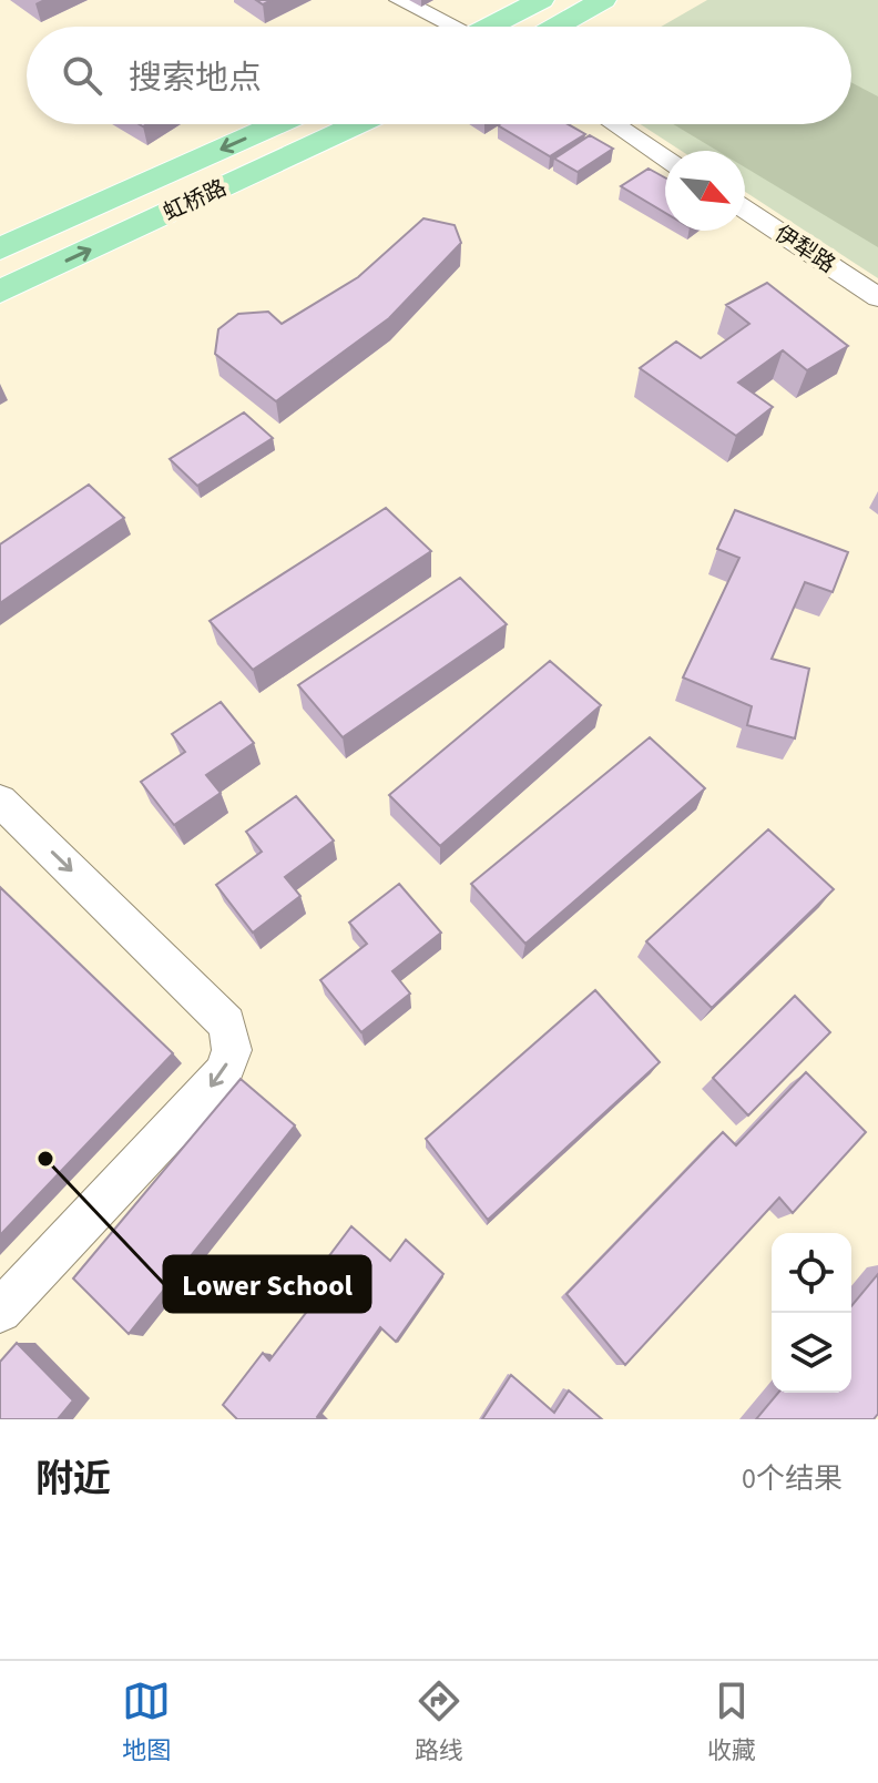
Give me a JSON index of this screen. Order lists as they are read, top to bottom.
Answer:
{
  "streets": {
    "main road": ["虹桥路"],
    "street": ["伊犁路"]
  },
  "places": ["Lower School"],
  "north": "bottom right",
  "page": {
    "search": "搜索地点",
    "heading": ["附近", "0个结果"],
    "nav": ["地图", "路线", "收藏"]
  }
}
